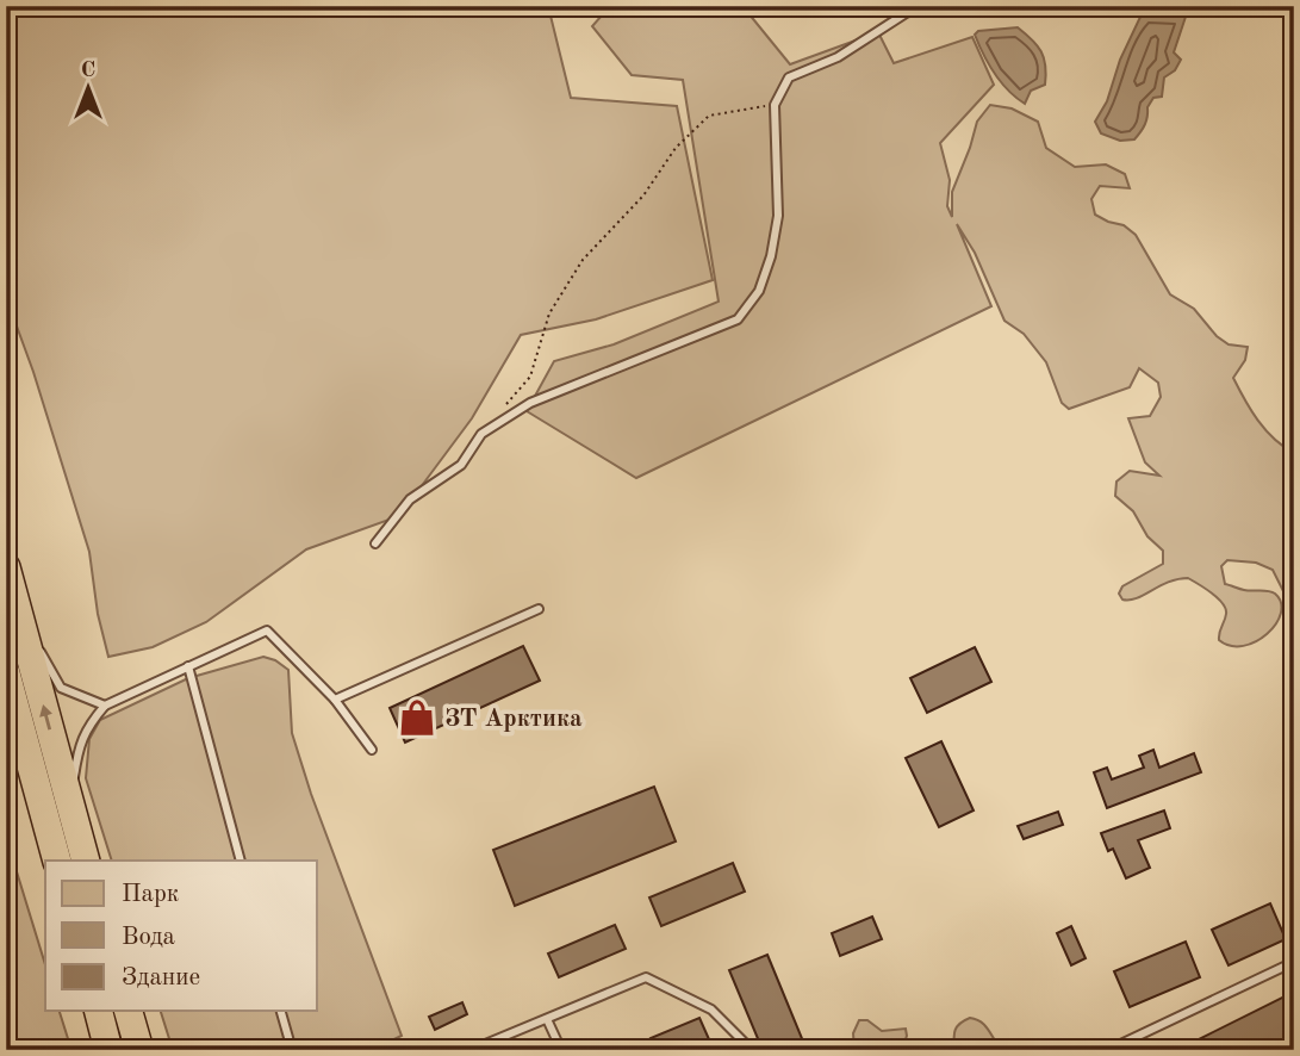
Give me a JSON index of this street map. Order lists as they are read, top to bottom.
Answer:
{
  "places": {
    "shop": ["ЗТ Арктика"]
  },
  "legend": ["Парк", "Вода", "Здание"],
  "north": "top"
}
